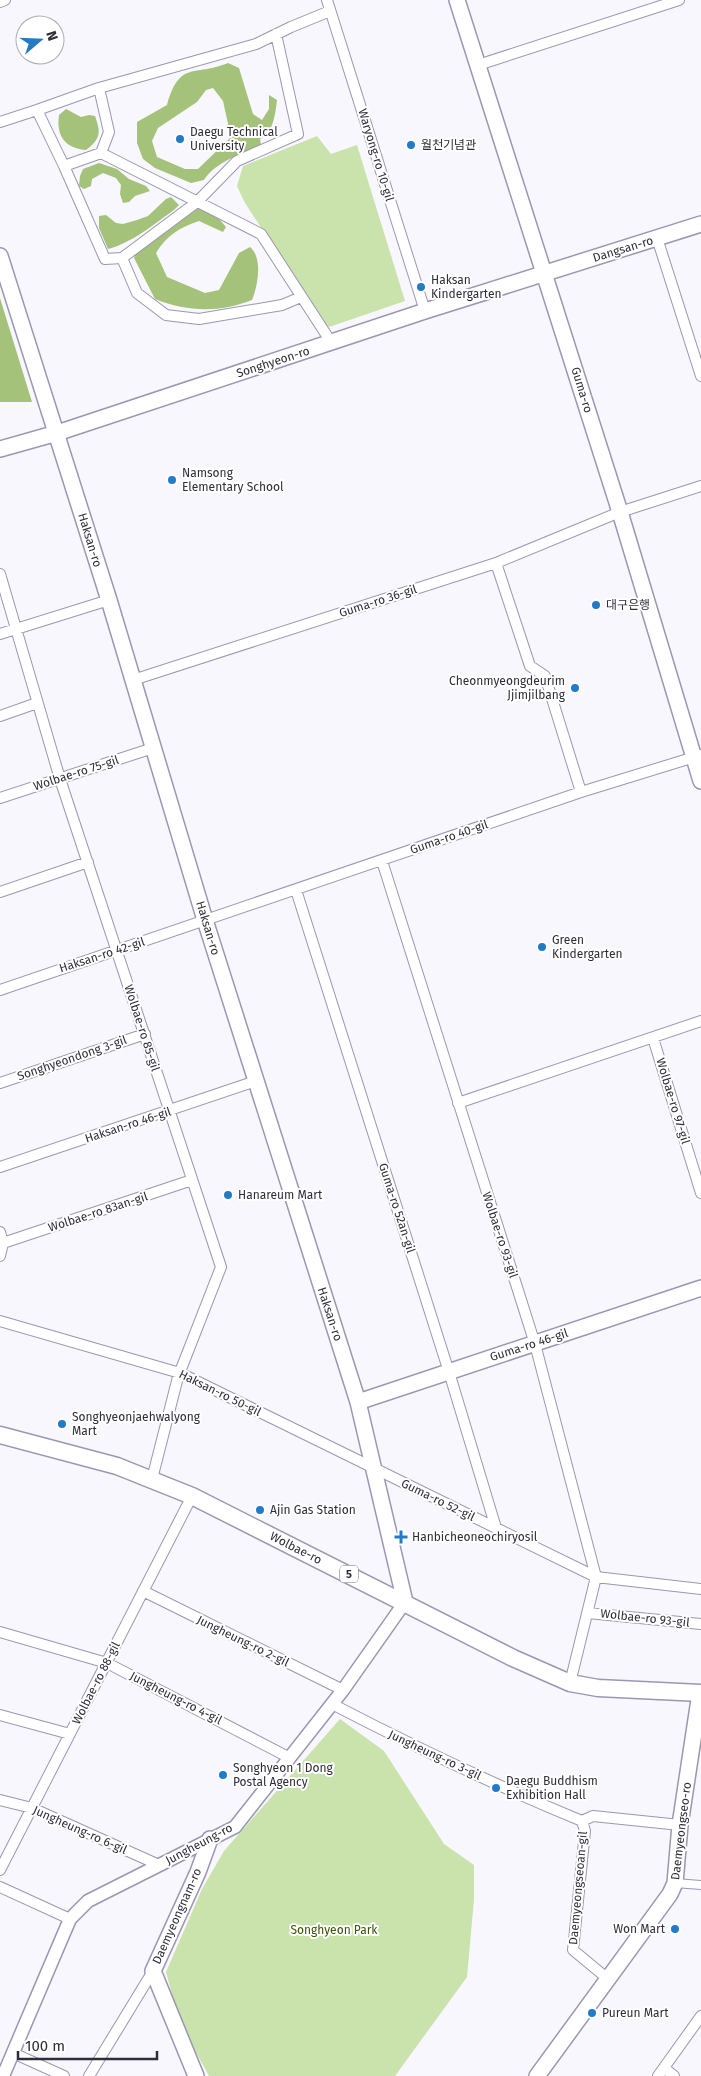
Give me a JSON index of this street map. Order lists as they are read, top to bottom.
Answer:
{
  "streets": {
    "main road": [
      "Dangsan-ro",
      "Songhyeon-ro",
      "Guma-ro",
      "Haksan-ro",
      "Guma-ro 46-gil",
      "Wolbae-ro",
      "5",
      "Daemyeongseo-ro",
      "Daemyeongnam-ro"
    ],
    "street": [
      "Waryong-ro 10-gil",
      "Guma-ro 36-gil",
      "Wolbae-ro 75-gil",
      "Guma-ro 40-gil",
      "Haksan-ro 42-gil",
      "Wolbae-ro 85-gil",
      "Songhyeondong 3-gil",
      "Wolbae-ro 97-gil",
      "Haksan-ro 46-gil",
      "Guma-ro 52an-gil",
      "Wolbae-ro 83an-gil",
      "Wolbae-ro 93-gil",
      "Haksan-ro 50-gil",
      "Guma-ro 52-gil",
      "Jungheung-ro 2-gil",
      "Wolbae-ro 88-gil",
      "Jungheung-ro 4-gil",
      "Jungheung-ro 3-gil",
      "Jungheung-ro 6-gil",
      "Jungheung-ro",
      "Daemyeongseoan-gil"
    ]
  },
  "crossings": [
    ["Waryong-ro 10-gil", "Songhyeon-ro"],
    ["Dangsan-ro", "Songhyeon-ro"],
    ["Dangsan-ro", "Guma-ro"],
    ["Songhyeon-ro", "Guma-ro"],
    ["Songhyeon-ro", "Haksan-ro"],
    ["Guma-ro", "Guma-ro 36-gil"],
    ["Guma-ro", "Guma-ro 40-gil"],
    ["Haksan-ro", "Guma-ro 36-gil"],
    ["Haksan-ro", "Wolbae-ro 75-gil"],
    ["Haksan-ro", "Guma-ro 40-gil"],
    ["Haksan-ro", "Haksan-ro 42-gil"],
    ["Haksan-ro", "Haksan-ro 46-gil"],
    ["Haksan-ro", "Guma-ro 46-gil"],
    ["Haksan-ro", "Haksan-ro 50-gil"],
    ["Haksan-ro", "Guma-ro 52-gil"],
    ["Haksan-ro", "Wolbae-ro"],
    ["Haksan-ro", "Jungheung-ro"],
    ["Wolbae-ro 75-gil", "Wolbae-ro 85-gil"],
    ["Guma-ro 40-gil", "Haksan-ro 42-gil"],
    ["Guma-ro 40-gil", "Guma-ro 52an-gil"],
    ["Guma-ro 40-gil", "Wolbae-ro 93-gil"],
    ["Haksan-ro 42-gil", "Wolbae-ro 85-gil"],
    ["Wolbae-ro 85-gil", "Songhyeondong 3-gil"],
    ["Wolbae-ro 85-gil", "Haksan-ro 46-gil"],
    ["Wolbae-ro 85-gil", "Wolbae-ro 83an-gil"],
    ["Wolbae-ro 85-gil", "Haksan-ro 50-gil"],
    ["Wolbae-ro 85-gil", "Wolbae-ro"],
    ["Guma-ro 52an-gil", "Guma-ro 46-gil"],
    ["Guma-ro 52an-gil", "Guma-ro 52-gil"],
    ["Wolbae-ro 93-gil", "Guma-ro 46-gil"],
    ["Wolbae-ro 93-gil", "Guma-ro 52-gil"],
    ["Wolbae-ro 93-gil", "Wolbae-ro"],
    ["Haksan-ro 50-gil", "Guma-ro 52-gil"],
    ["Wolbae-ro", "Wolbae-ro 88-gil"],
    ["Wolbae-ro", "Daemyeongseo-ro"],
    ["Wolbae-ro", "Jungheung-ro"],
    ["Jungheung-ro 2-gil", "Wolbae-ro 88-gil"],
    ["Jungheung-ro 2-gil", "Jungheung-ro"],
    ["Wolbae-ro 88-gil", "Jungheung-ro 4-gil"],
    ["Wolbae-ro 88-gil", "Jungheung-ro 6-gil"],
    ["Jungheung-ro 4-gil", "Jungheung-ro"],
    ["Jungheung-ro 3-gil", "Jungheung-ro"],
    ["Jungheung-ro 3-gil", "Daemyeongseoan-gil"],
    ["Jungheung-ro 6-gil", "Jungheung-ro"],
    ["Daemyeongseo-ro", "Daemyeongseoan-gil"],
    ["Jungheung-ro", "Daemyeongnam-ro"]
  ],
  "parks": ["Songhyeon Park"],
  "places": {
    "other": [
      "Daegu Technical University",
      "월천기념관",
      "Haksan Kindergarten",
      "Namsong Elementary School",
      "대구은행",
      "Cheonmyeongdeurim Jjimjilbang",
      "Green Kindergarten",
      "Hanareum Mart",
      "Songhyeonjaehwalyong Mart",
      "Ajin Gas Station",
      "Songhyeon 1 Dong Postal Agency",
      "Daegu Buddhism Exhibition Hall",
      "Won Mart",
      "Pureun Mart"
    ],
    "health": ["Hanbicheoneochiryosil"]
  },
  "scale_bar": "100 m",
  "north": "right"
}
